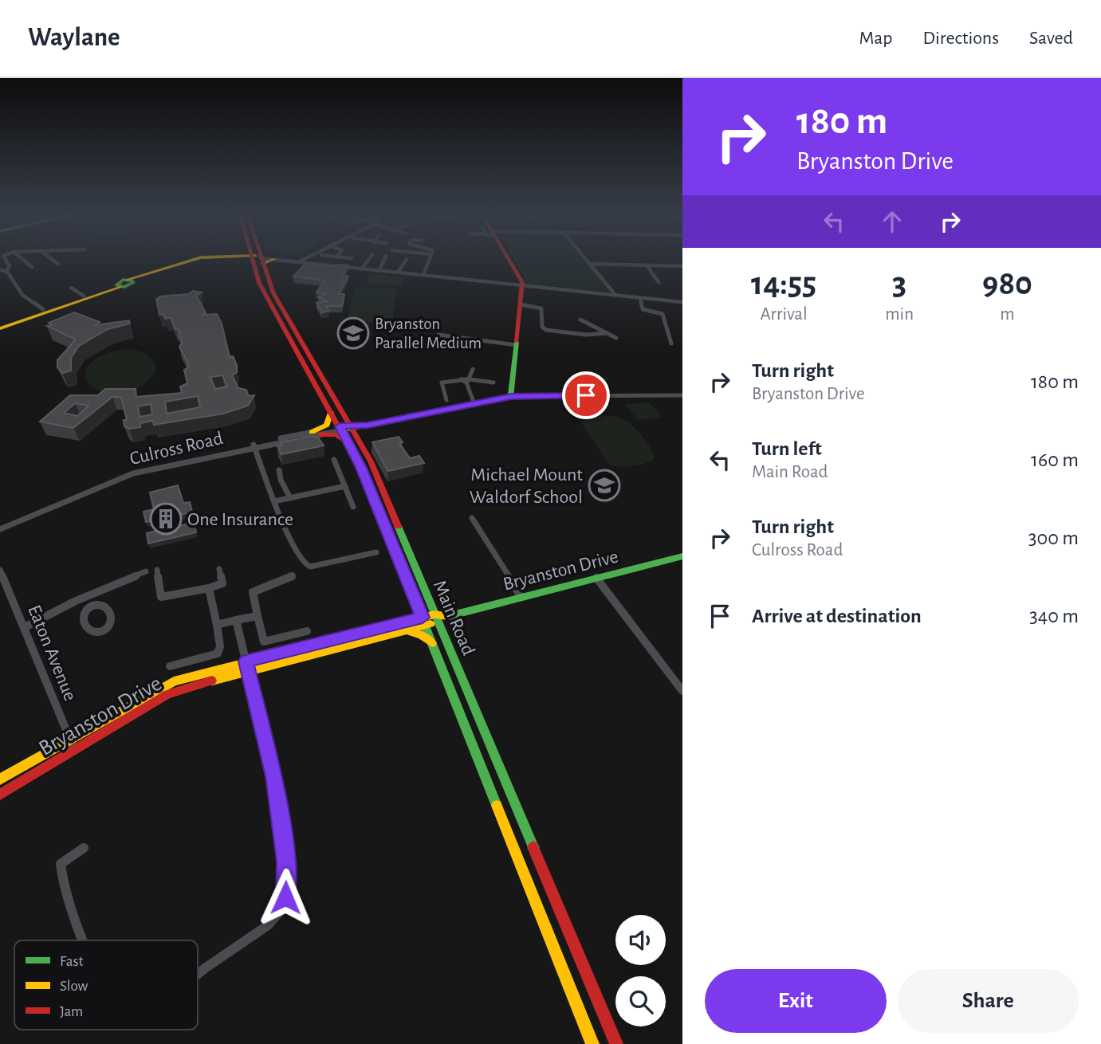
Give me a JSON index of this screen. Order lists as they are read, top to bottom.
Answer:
{
  "streets": {
    "main road": ["Culross Road", "Bryanston Drive", "Main Road"],
    "street": ["Eaton Avenue"]
  },
  "crossings": [
    ["Culross Road", "Main Road"],
    ["Bryanston Drive", "Main Road"],
    ["Bryanston Drive", "Eaton Avenue"]
  ],
  "places": {
    "school or university": ["Bryanston Parallel Medium", "Michael Mount Waldorf School"],
    "building": ["One Insurance"]
  },
  "legend": ["Fast", "Slow", "Jam"],
  "page": {
    "header": "Waylane",
    "nav": ["Map", "Directions", "Saved"],
    "turn": ["180 m", "Bryanston Drive"],
    "eta": [
      "14:55",
      "Arrival",
      "3",
      "min",
      "980",
      "m"
    ],
    "list": [
      {
        "name": "Turn right",
        "note": "Bryanston Drive",
        "value": "180 m"
      },
      {
        "name": "Turn left",
        "note": "Main Road",
        "value": "160 m"
      },
      {
        "name": "Turn right",
        "note": "Culross Road",
        "value": "300 m"
      },
      {
        "name": "Arrive at destination",
        "value": "340 m"
      }
    ],
    "buttons": ["Exit", "Share"]
  }
}
